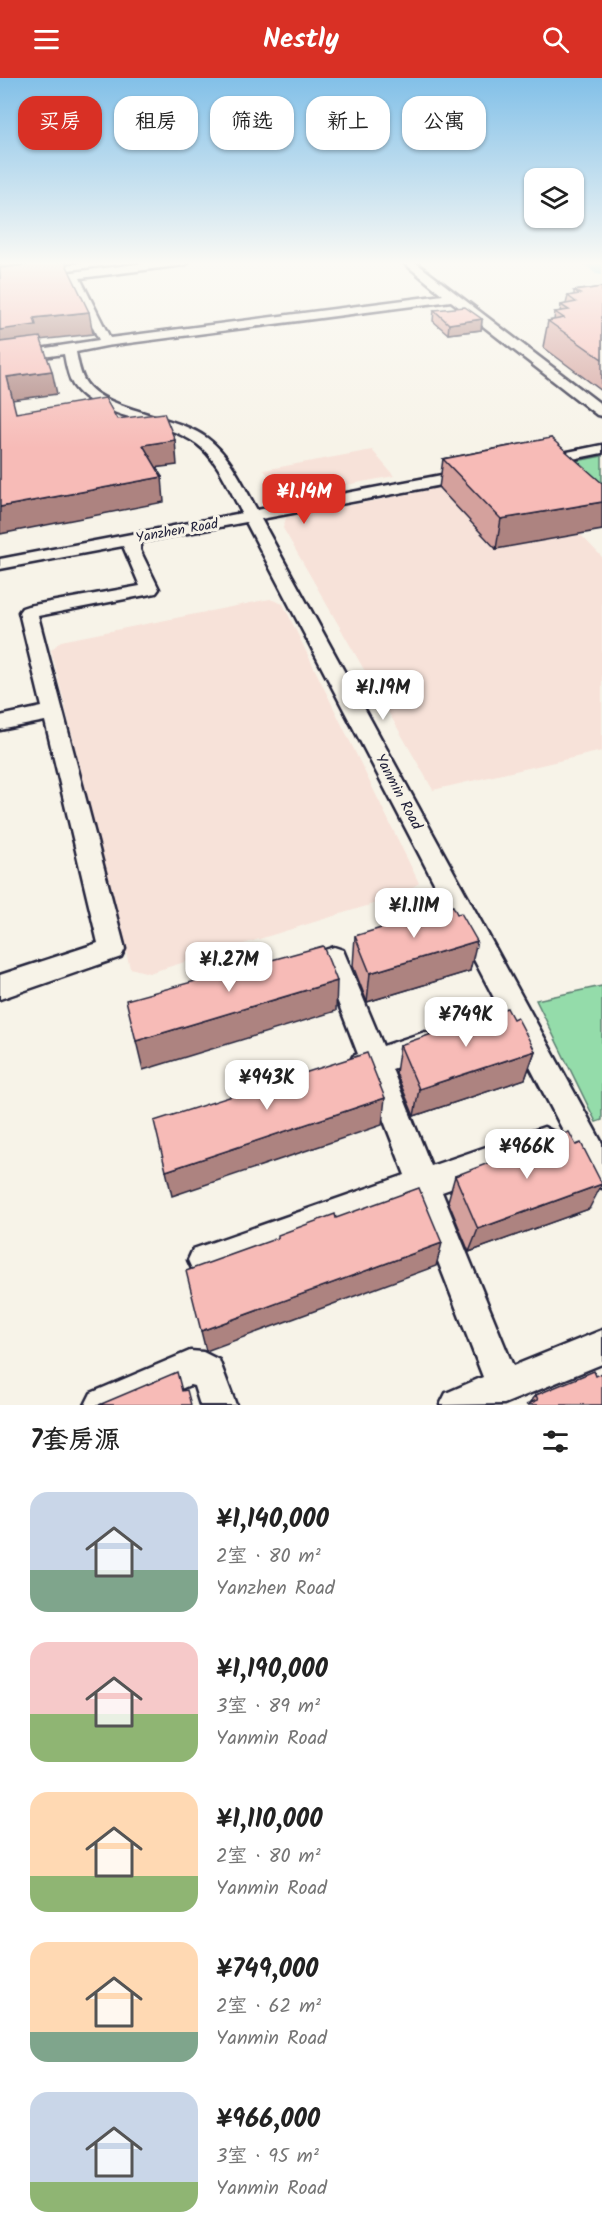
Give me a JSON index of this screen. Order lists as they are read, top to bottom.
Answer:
{
  "streets": {
    "street": ["Yanzhen Road", "Yanmin Road"]
  },
  "crossings": [
    ["Yanzhen Road", "Yanmin Road"]
  ],
  "page": {
    "header": "Nestly",
    "chip": [
      "买房",
      "租房",
      "筛选",
      "新上",
      "公寓"
    ],
    "price": [
      "¥1.14M",
      "¥1.19M",
      "¥1.11M",
      "¥1.27M",
      "¥749K",
      "¥943K",
      "¥966K"
    ],
    "heading": "7套房源",
    "list": [
      {
        "name": "¥1,140,000",
        "note": "2室 · 80 m² · Yanzhen Road"
      },
      {
        "name": "¥1,190,000",
        "note": "3室 · 89 m² · Yanmin Road"
      },
      {
        "name": "¥1,110,000",
        "note": "2室 · 80 m² · Yanmin Road"
      },
      {
        "name": "¥749,000",
        "note": "2室 · 62 m² · Yanmin Road"
      },
      {
        "name": "¥966,000",
        "note": "3室 · 95 m² · Yanmin Road"
      }
    ]
  }
}
